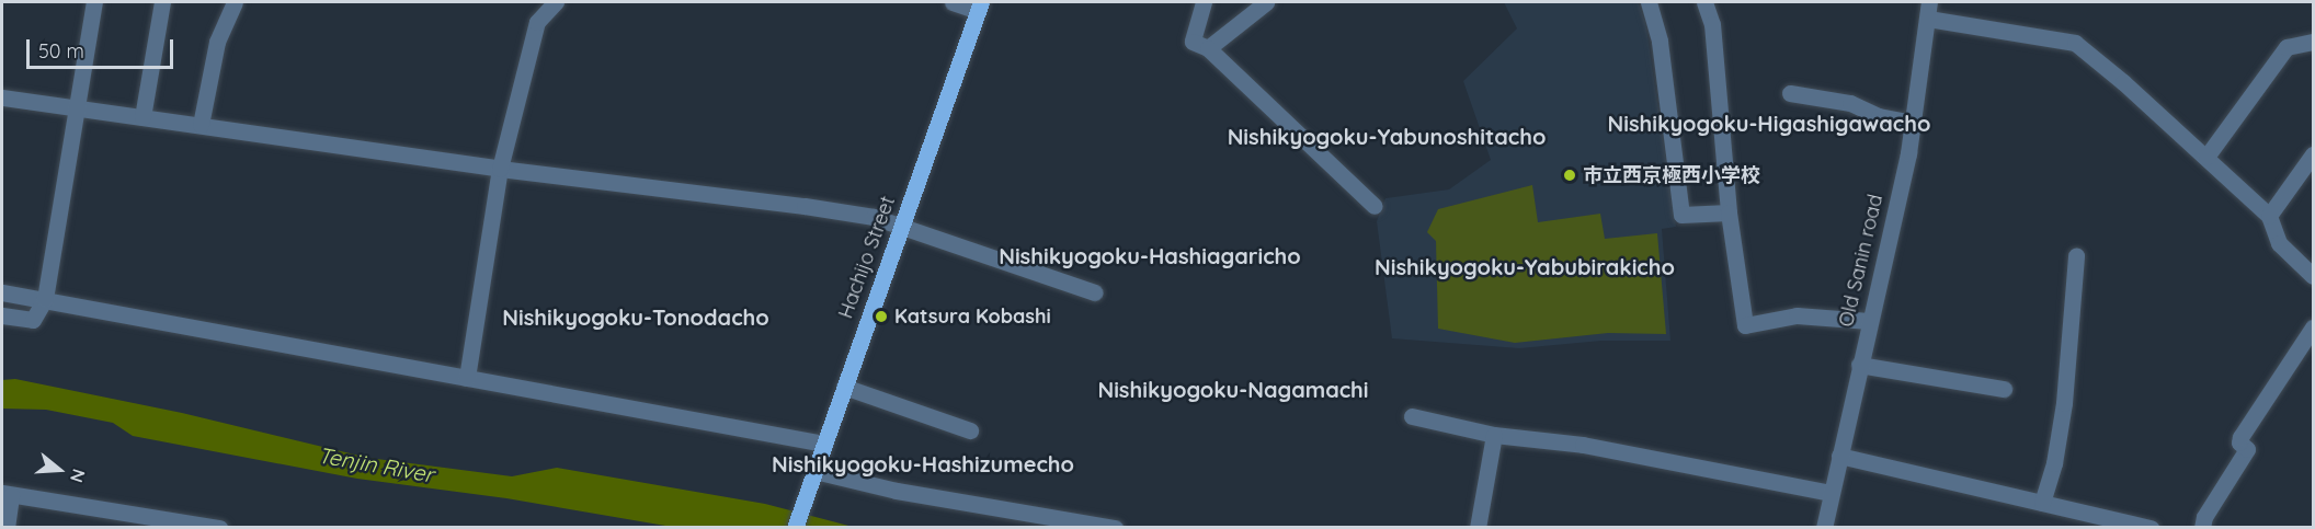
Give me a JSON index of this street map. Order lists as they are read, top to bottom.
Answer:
{
  "streets": {
    "main road": ["Hachijo Street"],
    "street": ["Old Sanin road"]
  },
  "districts": [
    "Nishikyogoku-Higashigawacho",
    "Nishikyogoku-Yabunoshitacho",
    "Nishikyogoku-Hashiagaricho",
    "Nishikyogoku-Yabubirakicho",
    "Nishikyogoku-Tonodacho",
    "Nishikyogoku-Nagamachi",
    "Nishikyogoku-Hashizumecho"
  ],
  "water": ["Tenjin River"],
  "places": ["市立西京極西小学校", "Katsura Kobashi"],
  "scale_bar": "50 m",
  "north": "right"
}
